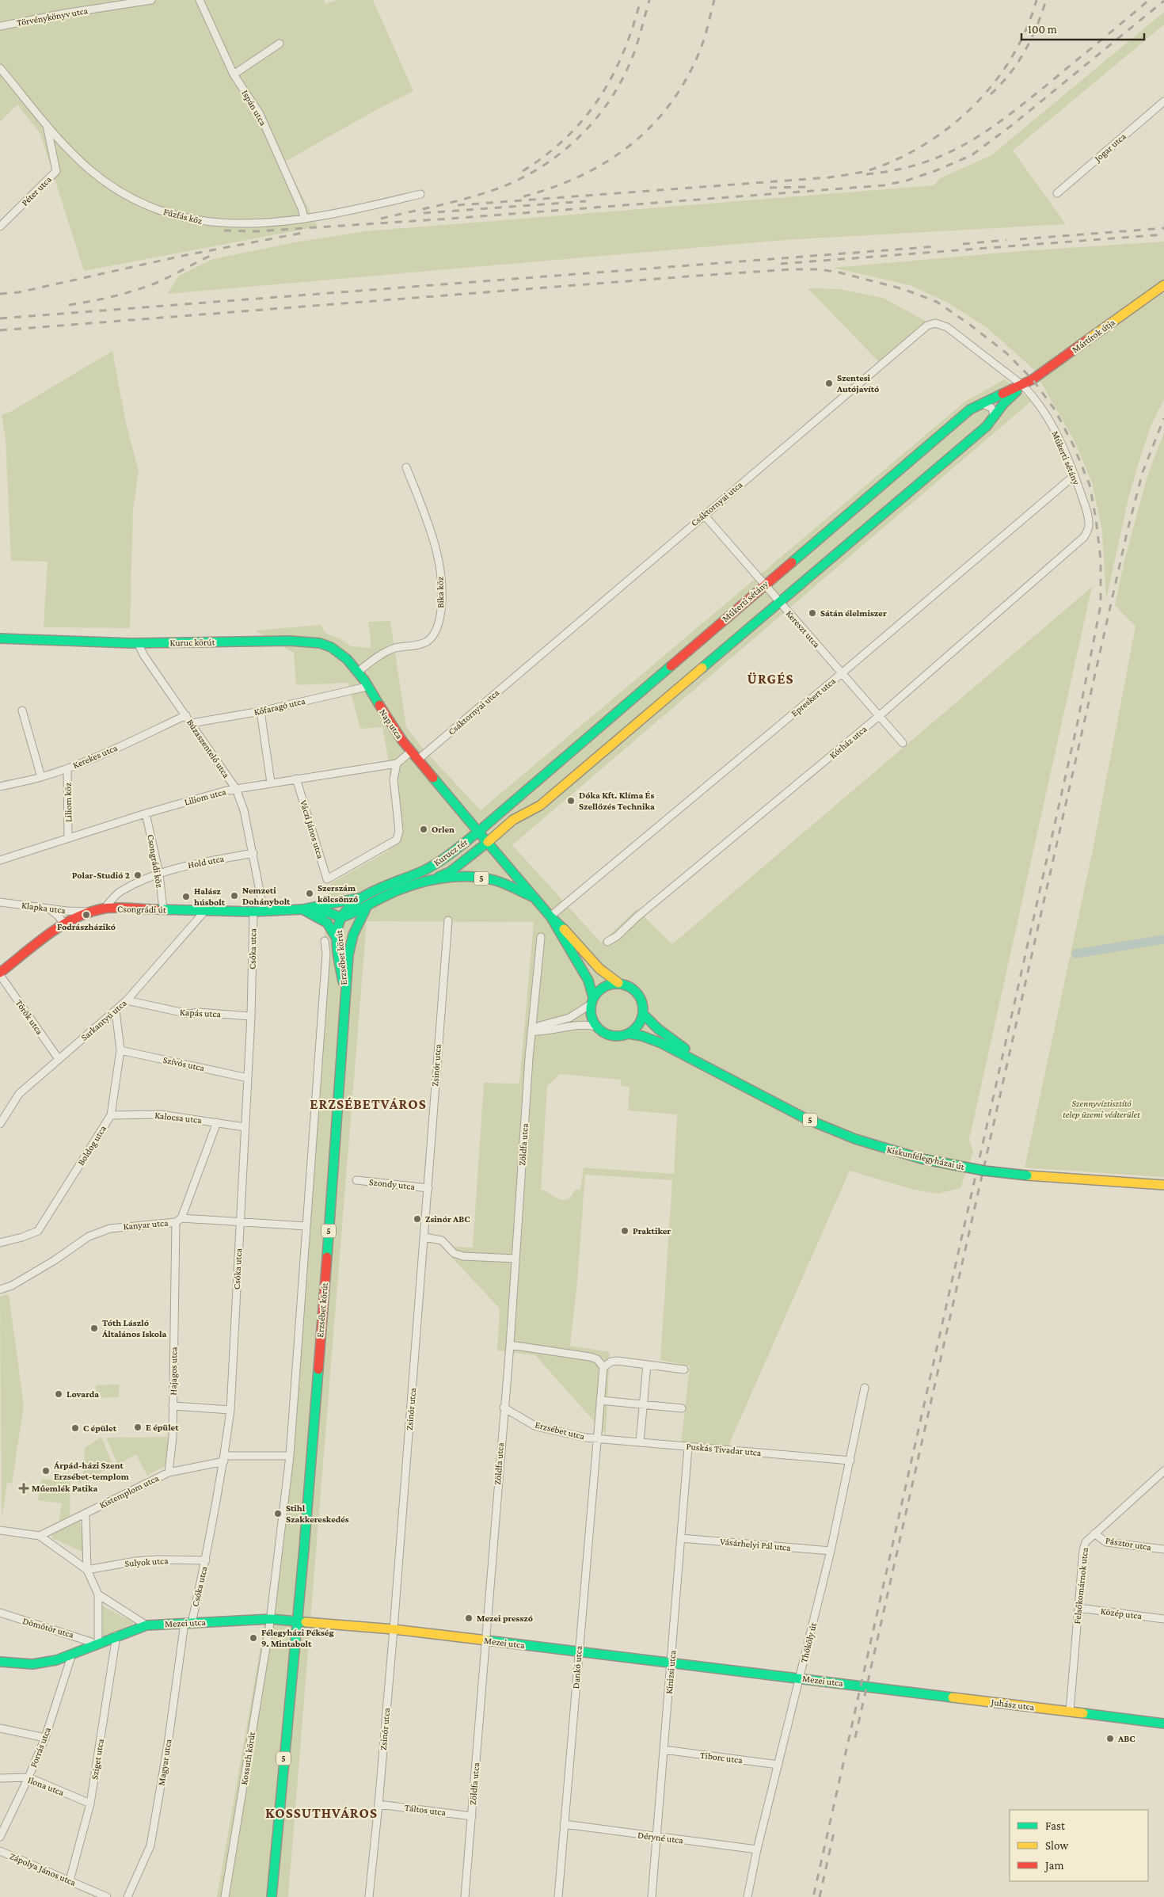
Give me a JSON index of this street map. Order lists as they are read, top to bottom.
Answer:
{
  "streets": {
    "street": [
      "Törvénykönyv utca",
      "Ispán utca",
      "Jogar utca",
      "Péter utca",
      "Fűzfás köz",
      "Mártírok útja",
      "Műkerti sétány",
      "Csáktornyai utca",
      "Bika köz",
      "Kereszt utca",
      "Kuruc körút",
      "Epreskert utca",
      "Kőfaragó utca",
      "Nap utca",
      "Kórház utca",
      "Búzaszentelő utca",
      "Kerekes utca",
      "Liliom utca",
      "Liliom köz",
      "Váczi János utca",
      "Kurucz tér",
      "Csongrádi köz",
      "Hold utca",
      "5",
      "Klapka utca",
      "Csongrádi út",
      "Csóka utca",
      "Erzsébet körút",
      "Kapás utca",
      "Török utca",
      "Sarkantyú utca",
      "Szívós utca",
      "Zsinór utca",
      "Kalocsa utca",
      "Zöldfa utca",
      "Boldog utca",
      "Kiskunfélegyházai út",
      "Szondy utca",
      "Kanyar utca",
      "Hajagos utca",
      "Erzsébet utca",
      "Puskás Tivadar utca",
      "Kistemplom utca",
      "Pásztor utca",
      "Vásárhelyi Pál utca",
      "Sulyok utca",
      "Felsőkomárnok utca",
      "Közép utca",
      "Mezei utca",
      "Dömötör utca",
      "Thököly út",
      "Dankó utca",
      "Kinizsi utca",
      "Juhász utca",
      "Forrás utca",
      "Tiborc utca",
      "Kossuth körút",
      "Sziget utca",
      "Magyar utca",
      "Ilona utca",
      "Táltos utca",
      "Déryné utca",
      "Zápolya János utca"
    ]
  },
  "crossings": [
    ["Ispán utca", "Fűzfás köz"],
    ["Péter utca", "Fűzfás köz"],
    ["Mártírok útja", "Műkerti sétány"],
    ["Mártírok útja", "Csáktornyai utca"],
    ["Műkerti sétány", "Csáktornyai utca"],
    ["Műkerti sétány", "Kereszt utca"],
    ["Műkerti sétány", "Epreskert utca"],
    ["Műkerti sétány", "Kórház utca"],
    ["Műkerti sétány", "Kurucz tér"],
    ["Műkerti sétány", "5"],
    ["Csáktornyai utca", "Kereszt utca"],
    ["Csáktornyai utca", "Nap utca"],
    ["Csáktornyai utca", "Kurucz tér"],
    ["Bika köz", "Kuruc körút"],
    ["Kereszt utca", "Epreskert utca"],
    ["Kereszt utca", "Kórház utca"],
    ["Kuruc körút", "Kőfaragó utca"],
    ["Kuruc körút", "Nap utca"],
    ["Kuruc körút", "Búzaszentelő utca"],
    ["Epreskert utca", "5"],
    ["Kőfaragó utca", "Nap utca"],
    ["Kőfaragó utca", "Búzaszentelő utca"],
    ["Nap utca", "Kurucz tér"],
    ["Búzaszentelő utca", "Kerekes utca"],
    ["Búzaszentelő utca", "Liliom utca"],
    ["Búzaszentelő utca", "Hold utca"],
    ["Búzaszentelő utca", "Csongrádi út"],
    ["Kerekes utca", "Liliom köz"],
    ["Liliom utca", "Liliom köz"],
    ["Liliom utca", "Váczi János utca"],
    ["Liliom utca", "Csongrádi köz"],
    ["Kurucz tér", "5"],
    ["Kurucz tér", "Csongrádi út"],
    ["Kurucz tér", "Erzsébet körút"],
    ["Csongrádi köz", "Hold utca"],
    ["Csongrádi köz", "Csongrádi út"],
    ["Hold utca", "Csongrádi út"],
    ["5", "Erzsébet körút"],
    ["5", "Kiskunfélegyházai út"],
    ["5", "Mezei utca"],
    ["Klapka utca", "Csongrádi út"],
    ["Csongrádi út", "Csóka utca"],
    ["Csongrádi út", "Erzsébet körút"],
    ["Csongrádi út", "Török utca"],
    ["Csongrádi út", "Sarkantyú utca"],
    ["Csóka utca", "Kapás utca"],
    ["Csóka utca", "Szívós utca"],
    ["Csóka utca", "Kalocsa utca"],
    ["Csóka utca", "Kanyar utca"],
    ["Csóka utca", "Kistemplom utca"],
    ["Csóka utca", "Sulyok utca"],
    ["Csóka utca", "Mezei utca"],
    ["Csóka utca", "Magyar utca"],
    ["Erzsébet körút", "Mezei utca"],
    ["Kapás utca", "Sarkantyú utca"],
    ["Török utca", "Sarkantyú utca"],
    ["Sarkantyú utca", "Boldog utca"],
    ["Szívós utca", "Boldog utca"],
    ["Zsinór utca", "Szondy utca"],
    ["Zsinór utca", "Mezei utca"],
    ["Zsinór utca", "Táltos utca"],
    ["Kalocsa utca", "Boldog utca"],
    ["Kalocsa utca", "Hajagos utca"],
    ["Zöldfa utca", "Erzsébet utca"],
    ["Zöldfa utca", "Mezei utca"],
    ["Zöldfa utca", "Táltos utca"],
    ["Kanyar utca", "Hajagos utca"],
    ["Kanyar utca", "Kossuth körút"],
    ["Hajagos utca", "Kistemplom utca"],
    ["Erzsébet utca", "Puskás Tivadar utca"],
    ["Erzsébet utca", "Dankó utca"],
    ["Puskás Tivadar utca", "Thököly út"],
    ["Puskás Tivadar utca", "Dankó utca"],
    ["Puskás Tivadar utca", "Kinizsi utca"],
    ["Kistemplom utca", "Kossuth körút"],
    ["Pásztor utca", "Felsőkomárnok utca"],
    ["Vásárhelyi Pál utca", "Thököly út"],
    ["Vásárhelyi Pál utca", "Kinizsi utca"],
    ["Felsőkomárnok utca", "Közép utca"],
    ["Felsőkomárnok utca", "Juhász utca"],
    ["Mezei utca", "Dömötör utca"],
    ["Mezei utca", "Thököly út"],
    ["Mezei utca", "Dankó utca"],
    ["Mezei utca", "Kinizsi utca"],
    ["Mezei utca", "Juhász utca"],
    ["Mezei utca", "Forrás utca"],
    ["Mezei utca", "Kossuth körút"],
    ["Mezei utca", "Sziget utca"],
    ["Mezei utca", "Magyar utca"],
    ["Thököly út", "Tiborc utca"],
    ["Thököly út", "Déryné utca"],
    ["Dankó utca", "Déryné utca"],
    ["Kinizsi utca", "Tiborc utca"],
    ["Kinizsi utca", "Déryné utca"],
    ["Forrás utca", "Ilona utca"],
    ["Sziget utca", "Ilona utca"],
    ["Sziget utca", "Zápolya János utca"]
  ],
  "districts": ["ÜRGÉS", "ERZSÉBETVÁROS", "KOSSUTHVÁROS"],
  "parks": ["Szennyvíztisztító telep üzemi védterület"],
  "places": {
    "other": [
      "Szentesi Autójavító",
      "Sátán élelmiszer",
      "Dóka Kft. Klíma És Szellőzés Technika",
      "Orlen",
      "Polar-Studió 2",
      "Szerszám kölcsönző",
      "Nemzeti Dohánybolt",
      "Halász húsbolt",
      "Fodrászházikó",
      "Zsinór ABC",
      "Praktiker",
      "Tóth László Általános Iskola",
      "Lovarda",
      "E épület",
      "C épület",
      "Árpád-házi Szent Erzsébet-templom",
      "Stihl Szakkereskedés",
      "Mezei presszó",
      "Félegyházi Pékség 9. Mintabolt",
      "ABC"
    ],
    "health": ["Műemlék Patika"]
  },
  "legend": ["Fast", "Slow", "Jam"],
  "scale_bar": "100 m"
}
